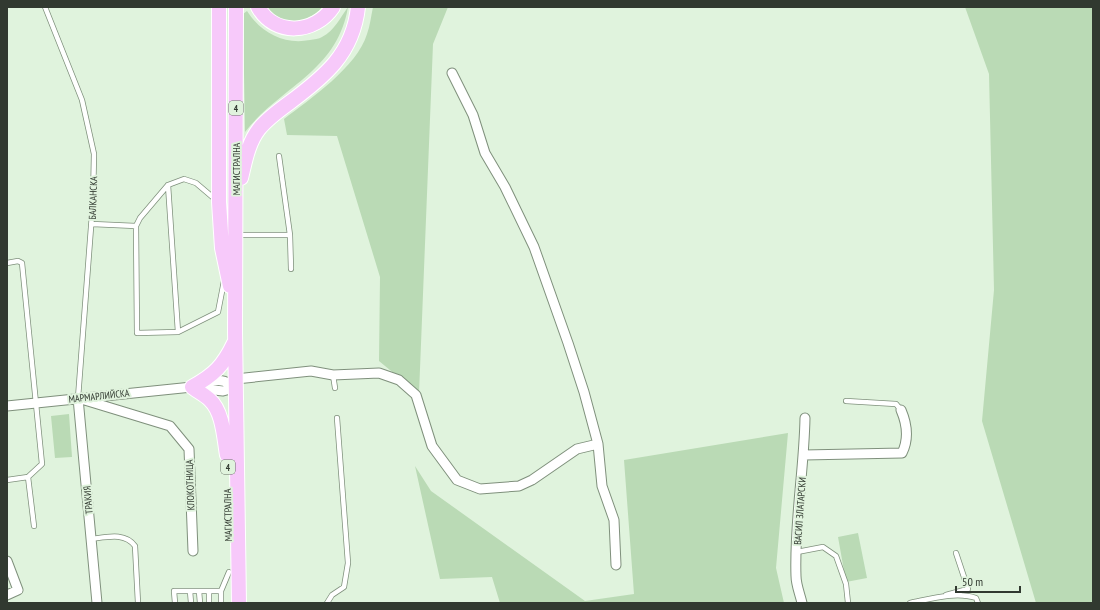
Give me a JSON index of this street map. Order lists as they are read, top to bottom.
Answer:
{
  "streets": {
    "main road": ["4", "МАГИСТРАЛНА"],
    "street": [
      "МАРМАРЛИЙСКА",
      "КЛОКОТНИЦА",
      "ТРАКИЯ",
      "ВАСИЛ ЗЛАТАРСКИ"
    ],
    "lane": ["БАЛКАНСКА"]
  },
  "crossings": [
    ["МАГИСТРАЛНА", "МАРМАРЛИЙСКА"],
    ["БАЛКАНСКА", "МАРМАРЛИЙСКА"],
    ["БАЛКАНСКА", "КЛОКОТНИЦА"],
    ["БАЛКАНСКА", "ТРАКИЯ"],
    ["МАРМАРЛИЙСКА", "КЛОКОТНИЦА"],
    ["МАРМАРЛИЙСКА", "ТРАКИЯ"],
    ["КЛОКОТНИЦА", "ТРАКИЯ"]
  ],
  "scale_bar": "50 m"
}
